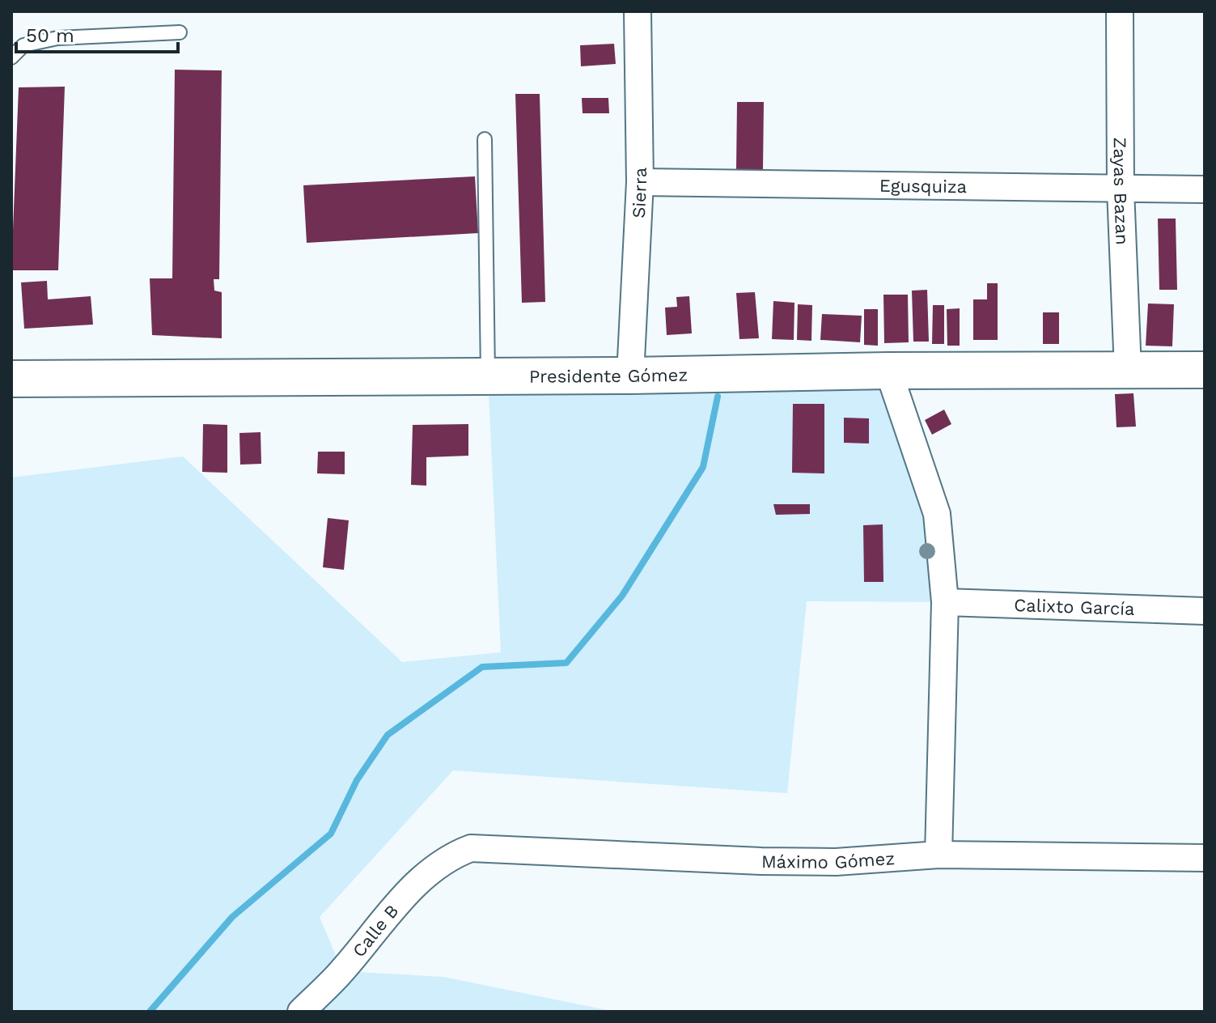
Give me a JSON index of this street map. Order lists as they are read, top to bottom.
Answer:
{
  "streets": {
    "main road": ["Presidente Gómez"],
    "street": [
      "Egusquiza",
      "Zayas Bazan",
      "Sierra",
      "Calixto García",
      "Máximo Gómez",
      "Calle B"
    ]
  },
  "crossings": [
    ["Egusquiza", "Zayas Bazan"],
    ["Egusquiza", "Sierra"],
    ["Zayas Bazan", "Presidente Gómez"],
    ["Sierra", "Presidente Gómez"],
    ["Máximo Gómez", "Calle B"]
  ],
  "scale_bar": "50 m"
}
